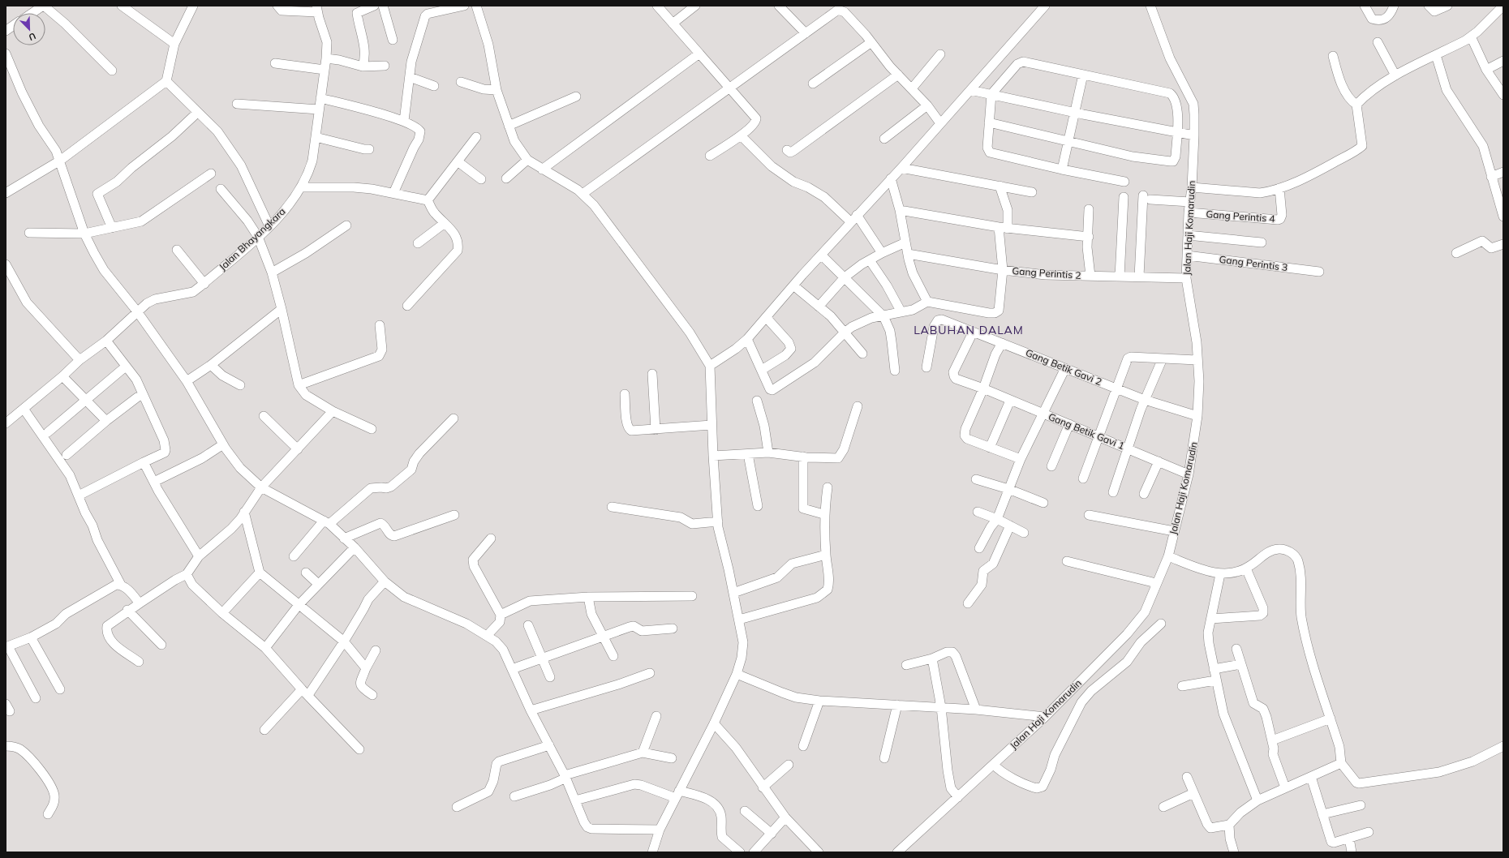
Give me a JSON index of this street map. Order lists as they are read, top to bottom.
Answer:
{
  "streets": {
    "street": [
      "Gang Perintis 4",
      "Jalan Haji Komarudin",
      "Jalan Bhayangkara",
      "Gang Perintis 3",
      "Gang Perintis 2",
      "Gang Betik Gavi 2",
      "Gang Betik Gavi 1"
    ]
  },
  "crossings": [
    ["Gang Perintis 4", "Jalan Haji Komarudin"],
    ["Jalan Haji Komarudin", "Gang Perintis 3"],
    ["Jalan Haji Komarudin", "Gang Perintis 2"],
    ["Jalan Haji Komarudin", "Gang Betik Gavi 2"],
    ["Jalan Haji Komarudin", "Gang Betik Gavi 1"],
    ["Gang Betik Gavi 2", "Gang Betik Gavi 1"]
  ],
  "districts": ["LABUHAN DALAM"],
  "north": "bottom right"
}
